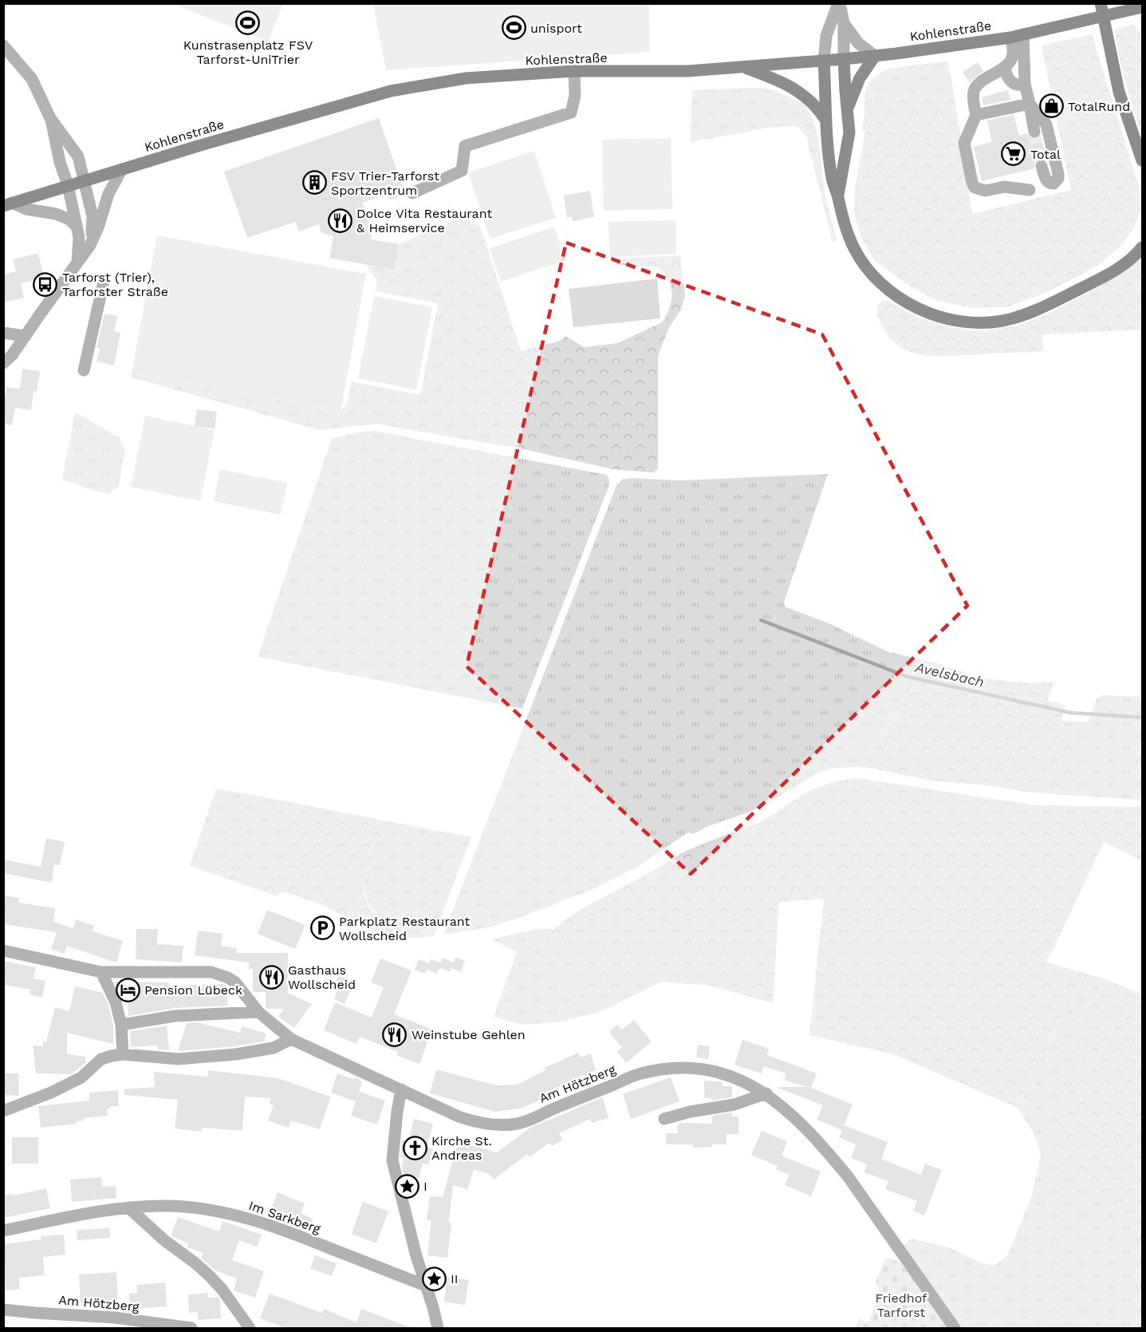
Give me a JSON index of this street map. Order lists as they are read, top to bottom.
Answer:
{
  "streets": {
    "main road": ["Kohlenstraße"],
    "street": ["Am Hötzberg", "Im Sarkberg"]
  },
  "water": ["Avelsbach"],
  "parks": ["Friedhof Tarforst"],
  "places": {
    "sports": ["Kunstrasenplatz FSV Tarforst-UniTrier", "unisport"],
    "shop": ["TotalRund"],
    "supermarket": ["Total"],
    "building": ["FSV Trier-Tarforst Sportzentrum"],
    "restaurant": ["Dolce Vita Restaurant & Heimservice", "Gasthaus Wollscheid", "Weinstube Gehlen"],
    "bus stop": ["Tarforst (Trier), Tarforster Straße"],
    "parking": ["Parkplatz Restaurant Wollscheid"],
    "hotel": ["Pension Lübeck"],
    "church": ["Kirche St. Andreas"],
    "place": ["I", "II"]
  }
}
